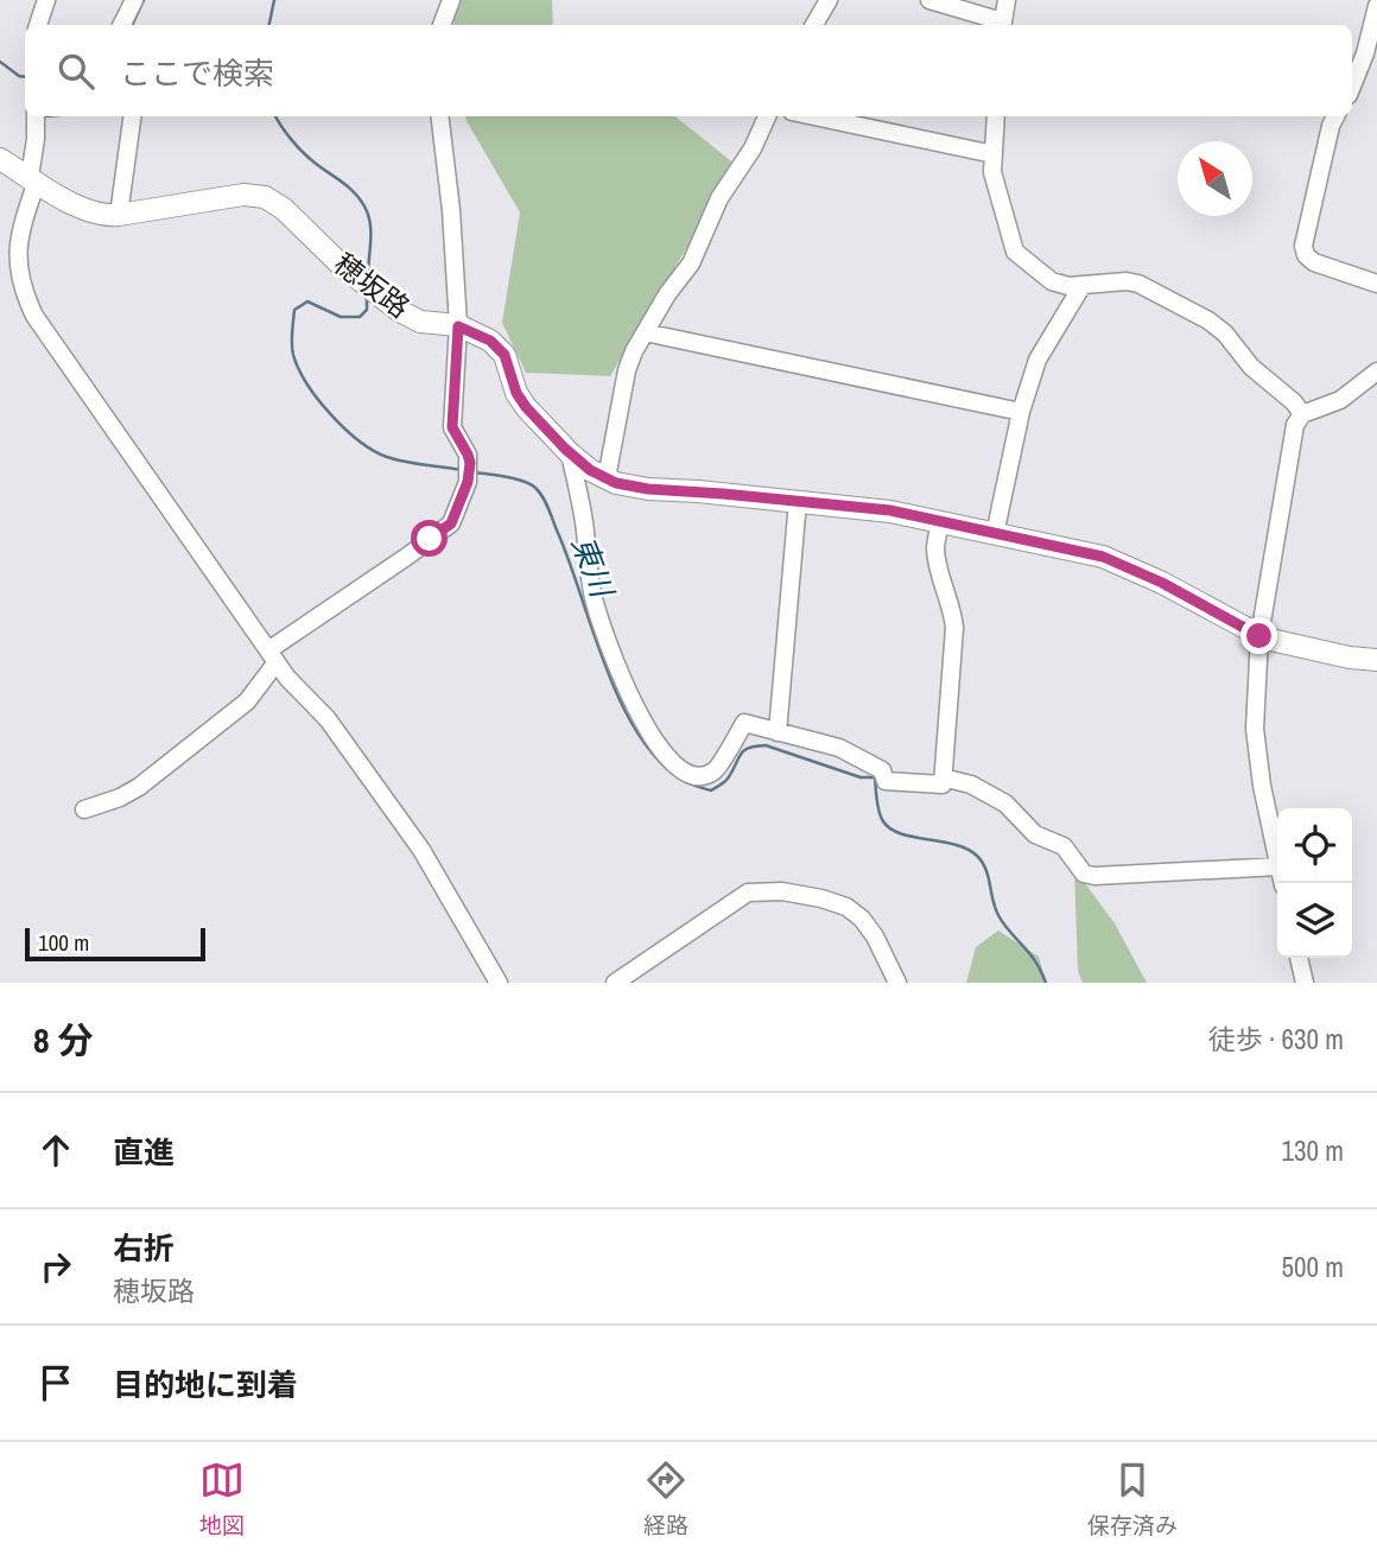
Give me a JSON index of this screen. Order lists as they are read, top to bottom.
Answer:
{
  "streets": {
    "main road": ["穂坂路"]
  },
  "water": ["東川"],
  "scale_bar": "100 m",
  "north": "top left",
  "page": {
    "search": "ここで検索",
    "scale": "100 m",
    "heading": ["8 分", "徒歩 · 630 m"],
    "list": [
      ["直進", "130 m"],
      ["右折", "穂坂路", "500 m"],
      "目的地に到着"
    ],
    "nav": ["地図", "経路", "保存済み"]
  }
}
